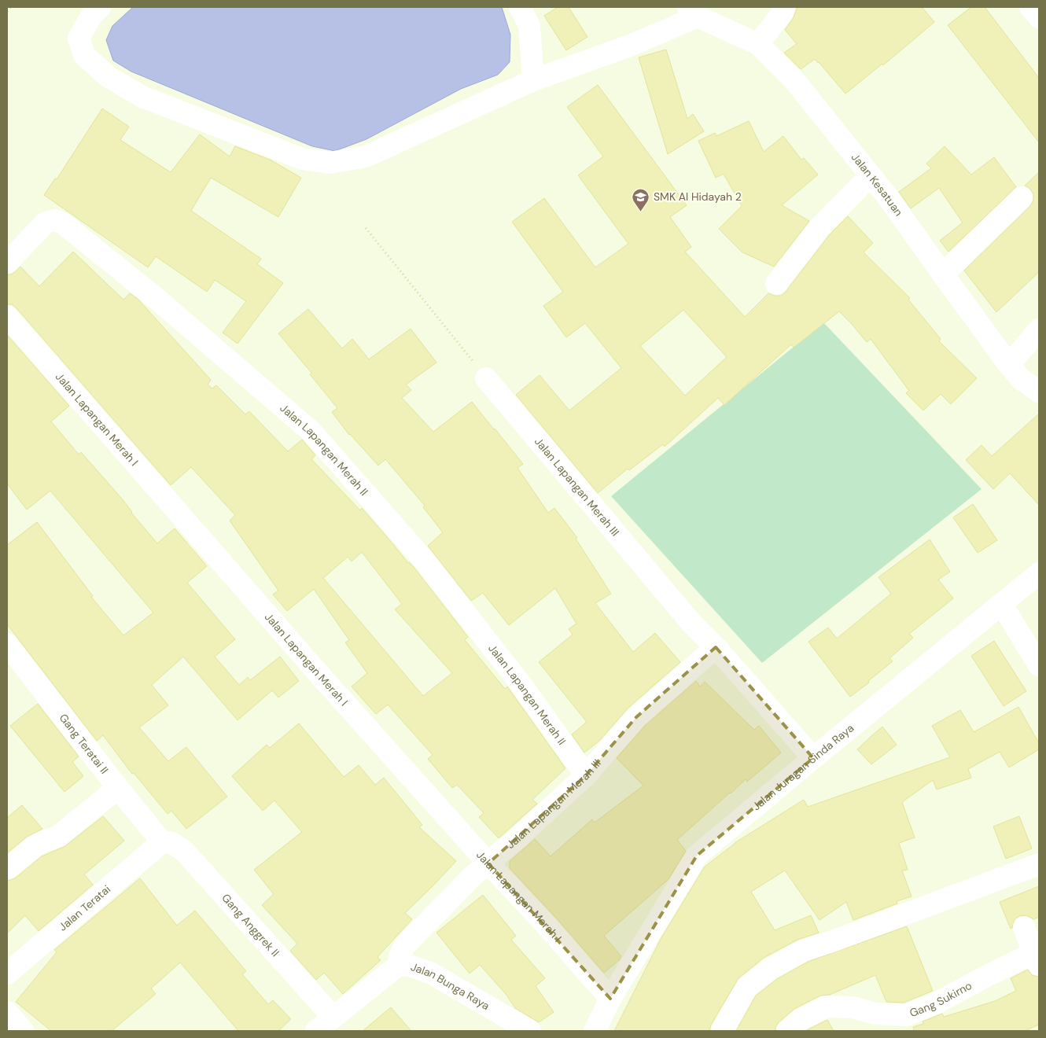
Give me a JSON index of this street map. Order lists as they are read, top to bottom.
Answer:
{
  "streets": {
    "street": [
      "Jalan Kesatuan",
      "Jalan Lapangan Merah I",
      "Jalan Lapangan Merah II",
      "Jalan Lapangan Merah III",
      "Gang Teratai II",
      "Jalan Juragan Sinda Raya",
      "Jalan Teratai",
      "Gang Anggrek II",
      "Jalan Bunga Raya",
      "Gang Sukirno"
    ]
  },
  "crossings": [
    ["Jalan Lapangan Merah I", "Jalan Lapangan Merah III"],
    ["Jalan Lapangan Merah I", "Jalan Juragan Sinda Raya"],
    ["Jalan Lapangan Merah II", "Jalan Lapangan Merah III"],
    ["Jalan Lapangan Merah III", "Jalan Juragan Sinda Raya"],
    ["Jalan Lapangan Merah III", "Jalan Bunga Raya"],
    ["Gang Teratai II", "Jalan Teratai"],
    ["Gang Teratai II", "Gang Anggrek II"],
    ["Jalan Teratai", "Gang Anggrek II"],
    ["Gang Anggrek II", "Jalan Bunga Raya"]
  ],
  "places": {
    "school or university": ["SMK Al Hidayah 2"]
  }
}
